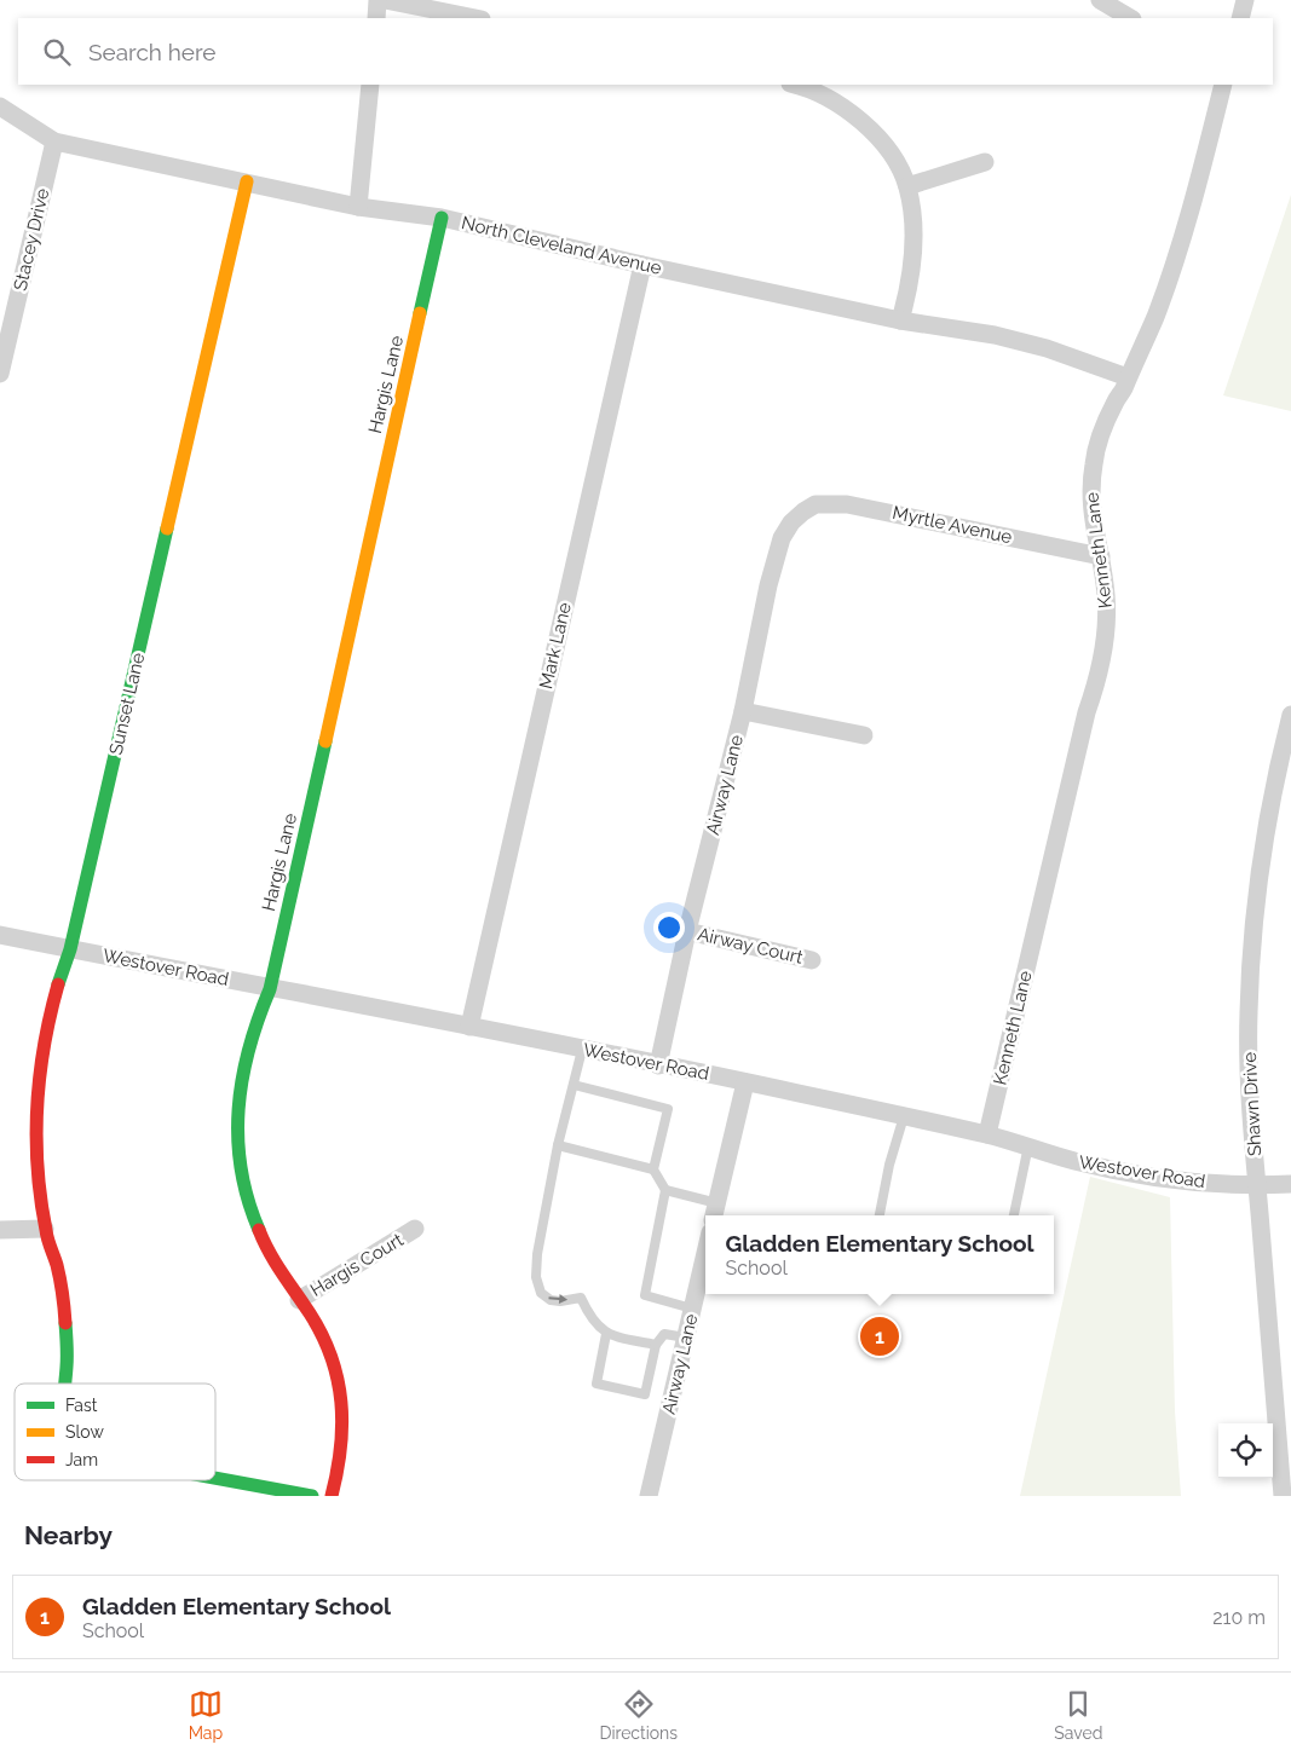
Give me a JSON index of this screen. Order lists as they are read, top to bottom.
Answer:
{
  "streets": {
    "street": [
      "Stacey Drive",
      "North Cleveland Avenue",
      "Hargis Lane",
      "Myrtle Avenue",
      "Kenneth Lane",
      "Mark Lane",
      "Sunset Lane",
      "Airway Lane",
      "Airway Court",
      "Westover Road",
      "Shawn Drive",
      "Hargis Court"
    ]
  },
  "crossings": [
    ["Stacey Drive", "North Cleveland Avenue"],
    ["North Cleveland Avenue", "Hargis Lane"],
    ["North Cleveland Avenue", "Kenneth Lane"],
    ["North Cleveland Avenue", "Mark Lane"],
    ["North Cleveland Avenue", "Sunset Lane"],
    ["Hargis Lane", "Westover Road"],
    ["Hargis Lane", "Hargis Court"],
    ["Myrtle Avenue", "Kenneth Lane"],
    ["Myrtle Avenue", "Airway Lane"],
    ["Kenneth Lane", "Westover Road"],
    ["Mark Lane", "Westover Road"],
    ["Sunset Lane", "Westover Road"],
    ["Airway Lane", "Airway Court"],
    ["Airway Lane", "Westover Road"],
    ["Westover Road", "Shawn Drive"]
  ],
  "legend": ["Fast", "Slow", "Jam"],
  "page": {
    "search": "Search here",
    "popup": ["Gladden Elementary School", "School"],
    "pins": "1",
    "heading": "Nearby",
    "list": [
      {
        "mark": "1",
        "name": "Gladden Elementary School",
        "note": "School",
        "value": "210 m"
      }
    ],
    "nav": ["Map", "Directions", "Saved"]
  }
}
